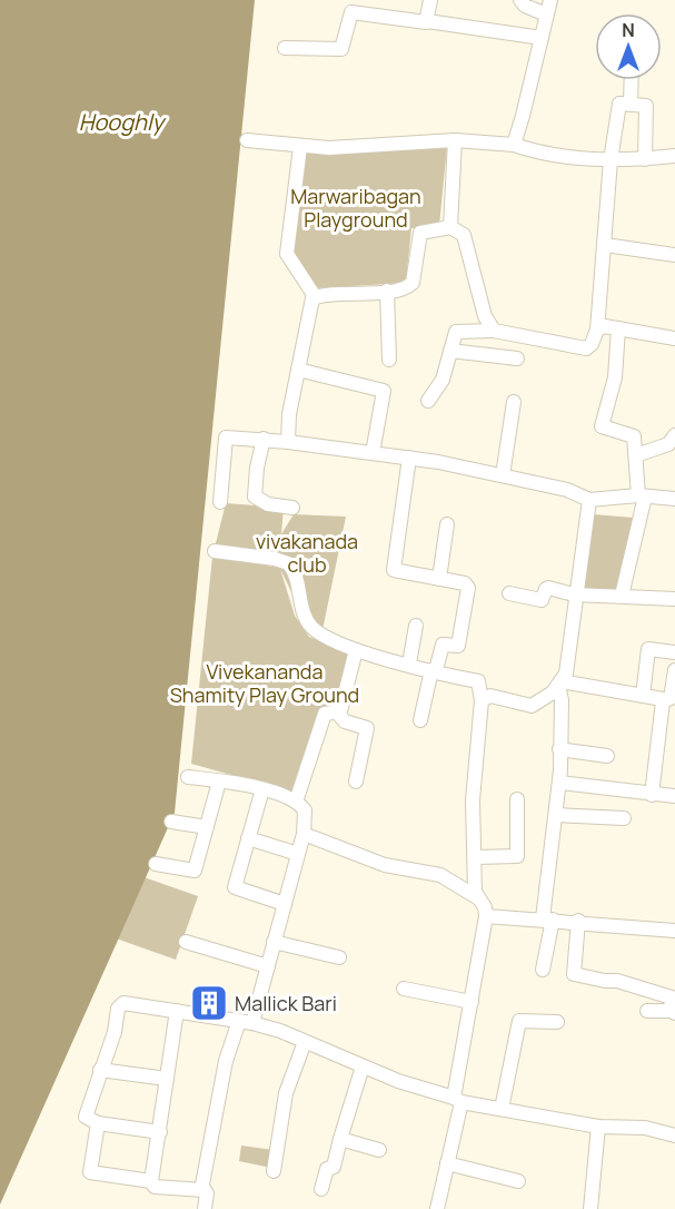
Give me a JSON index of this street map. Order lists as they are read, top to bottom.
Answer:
{
  "water": ["Hooghly"],
  "parks": ["Marwaribagan Playground", "vivakanada club", "Vivekananda Shamity Play Ground"],
  "places": {
    "building": ["Mallick Bari"]
  },
  "north": "top"
}
